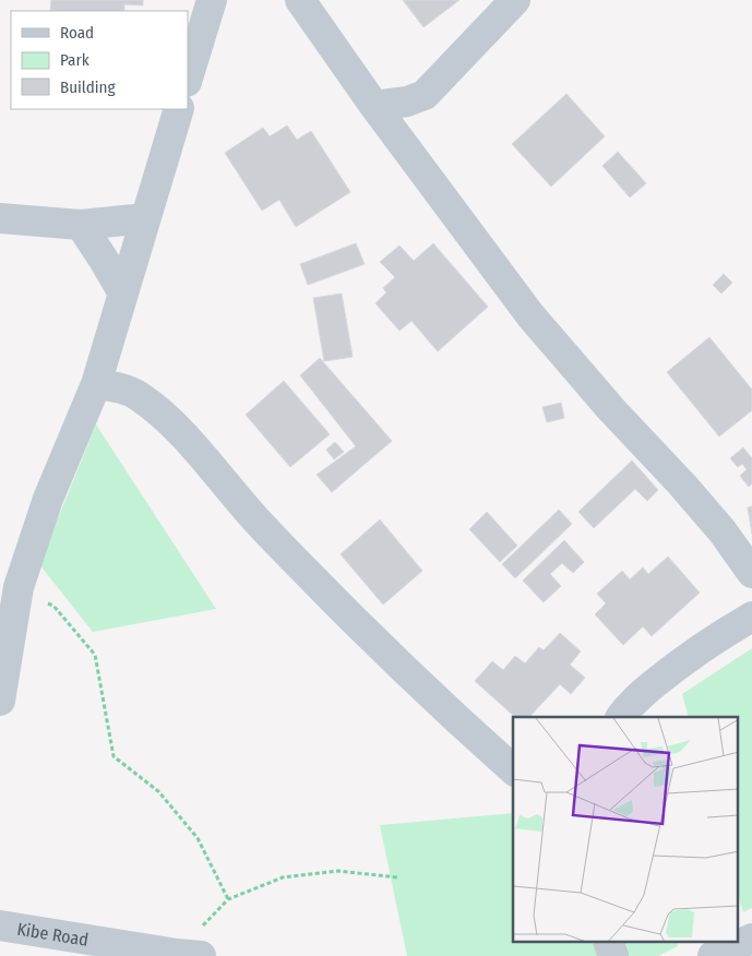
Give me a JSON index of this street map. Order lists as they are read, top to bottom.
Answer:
{
  "streets": {
    "street": ["Kibe Road"]
  },
  "legend": ["Road", "Park", "Building"]
}
